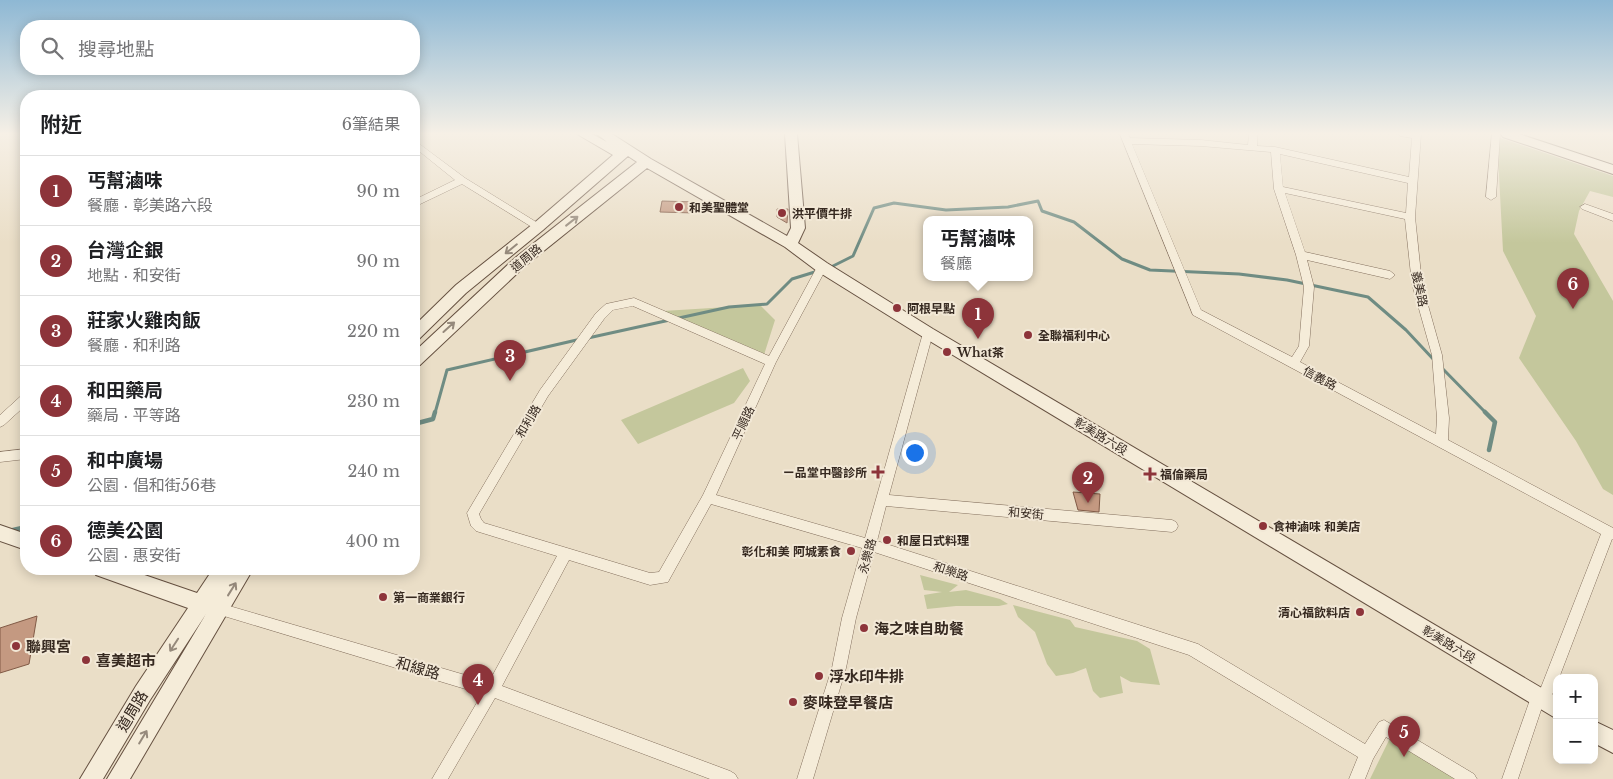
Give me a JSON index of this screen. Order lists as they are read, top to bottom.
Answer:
{
  "streets": {
    "main road": ["道周路"],
    "street": [
      "義美路",
      "信義路",
      "和利路",
      "平順路",
      "彰美路六段",
      "和安街",
      "永樂路",
      "和樂路",
      "和線路"
    ]
  },
  "crossings": [
    ["道周路", "和線路"],
    ["義美路", "信義路"],
    ["和利路", "平順路"],
    ["平順路", "彰美路六段"],
    ["平順路", "和樂路"],
    ["彰美路六段", "永樂路"],
    ["和安街", "永樂路"],
    ["永樂路", "和樂路"]
  ],
  "places": {
    "other": [
      "和美聖體堂",
      "洪平價牛排",
      "阿根早點",
      "全聯福利中心",
      "What茶",
      "食神滷味 和美店",
      "和屋日式料理",
      "彰化和美 阿城素食",
      "第一商業銀行",
      "清心福飲料店",
      "海之味自助餐",
      "聯興宮",
      "喜美超市",
      "浮水印牛排",
      "麥味登早餐店"
    ],
    "health": ["ㄧ品堂中醫診所", "福倫藥局"]
  },
  "page": {
    "search": "搜尋地點",
    "heading": ["附近", "6筆結果"],
    "list": [
      {
        "mark": "1",
        "name": "丐幫滷味",
        "note": "餐廳 · 彰美路六段",
        "value": "90 m"
      },
      {
        "mark": "2",
        "name": "台灣企銀",
        "note": "地點 · 和安街",
        "value": "90 m"
      },
      {
        "mark": "3",
        "name": "莊家火雞肉飯",
        "note": "餐廳 · 和利路",
        "value": "220 m"
      },
      {
        "mark": "4",
        "name": "和田藥局",
        "note": "藥局 · 平等路",
        "value": "230 m"
      },
      {
        "mark": "5",
        "name": "和中廣場",
        "note": "公園 · 倡和街56巷",
        "value": "240 m"
      },
      {
        "mark": "6",
        "name": "德美公園",
        "note": "公園 · 惠安街",
        "value": "400 m"
      }
    ],
    "popup": ["丐幫滷味", "餐廳"],
    "pins": [
      "6",
      "1",
      "3",
      "2",
      "4",
      "5"
    ],
    "map_buttons": ["+", "−"]
  }
}
